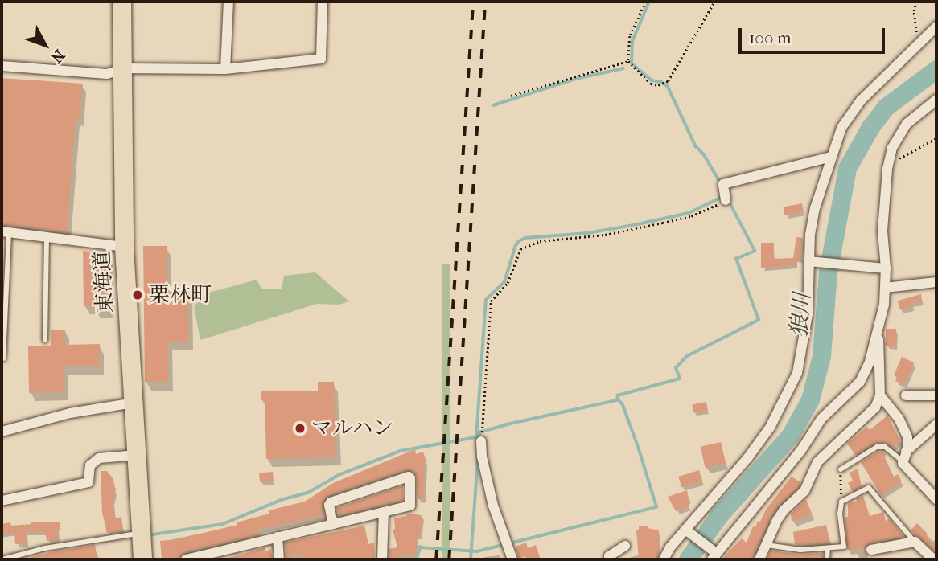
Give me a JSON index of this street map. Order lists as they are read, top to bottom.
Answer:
{
  "streets": {
    "highway": ["東海道"]
  },
  "water": ["狼川"],
  "places": ["栗林町", "マルハン"],
  "scale_bar": "100 m",
  "north": "bottom right"
}
